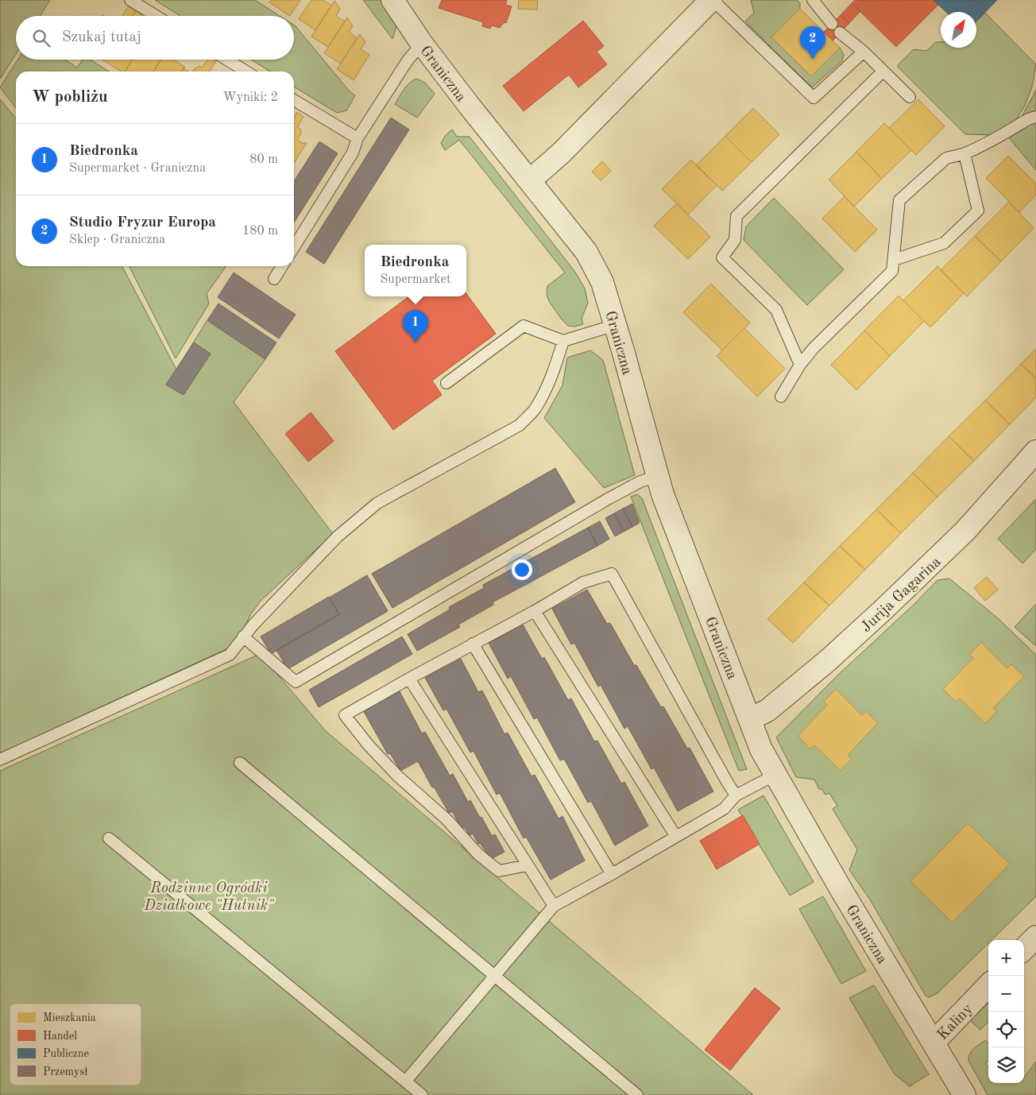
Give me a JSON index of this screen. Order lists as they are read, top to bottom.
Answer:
{
  "streets": {
    "street": ["Graniczna", "Jurija Gagarina", "Kaliny"]
  },
  "crossings": [
    ["Graniczna", "Jurija Gagarina"],
    ["Graniczna", "Kaliny"]
  ],
  "parks": ["Rodzinne Ogródki Działkowe \"Hutnik\""],
  "legend": [
    "Mieszkania",
    "Handel",
    "Publiczne",
    "Przemysł"
  ],
  "north": "top right",
  "page": {
    "search": "Szukaj tutaj",
    "pins": ["2", "1"],
    "heading": ["W pobliżu", "Wyniki: 2"],
    "list": [
      {
        "mark": "1",
        "name": "Biedronka",
        "note": "Supermarket · Graniczna",
        "value": "80 m"
      },
      {
        "mark": "2",
        "name": "Studio Fryzur Europa",
        "note": "Sklep · Graniczna",
        "value": "180 m"
      }
    ],
    "popup": ["Biedronka", "Supermarket"],
    "map_buttons": ["+", "−"]
  }
}
